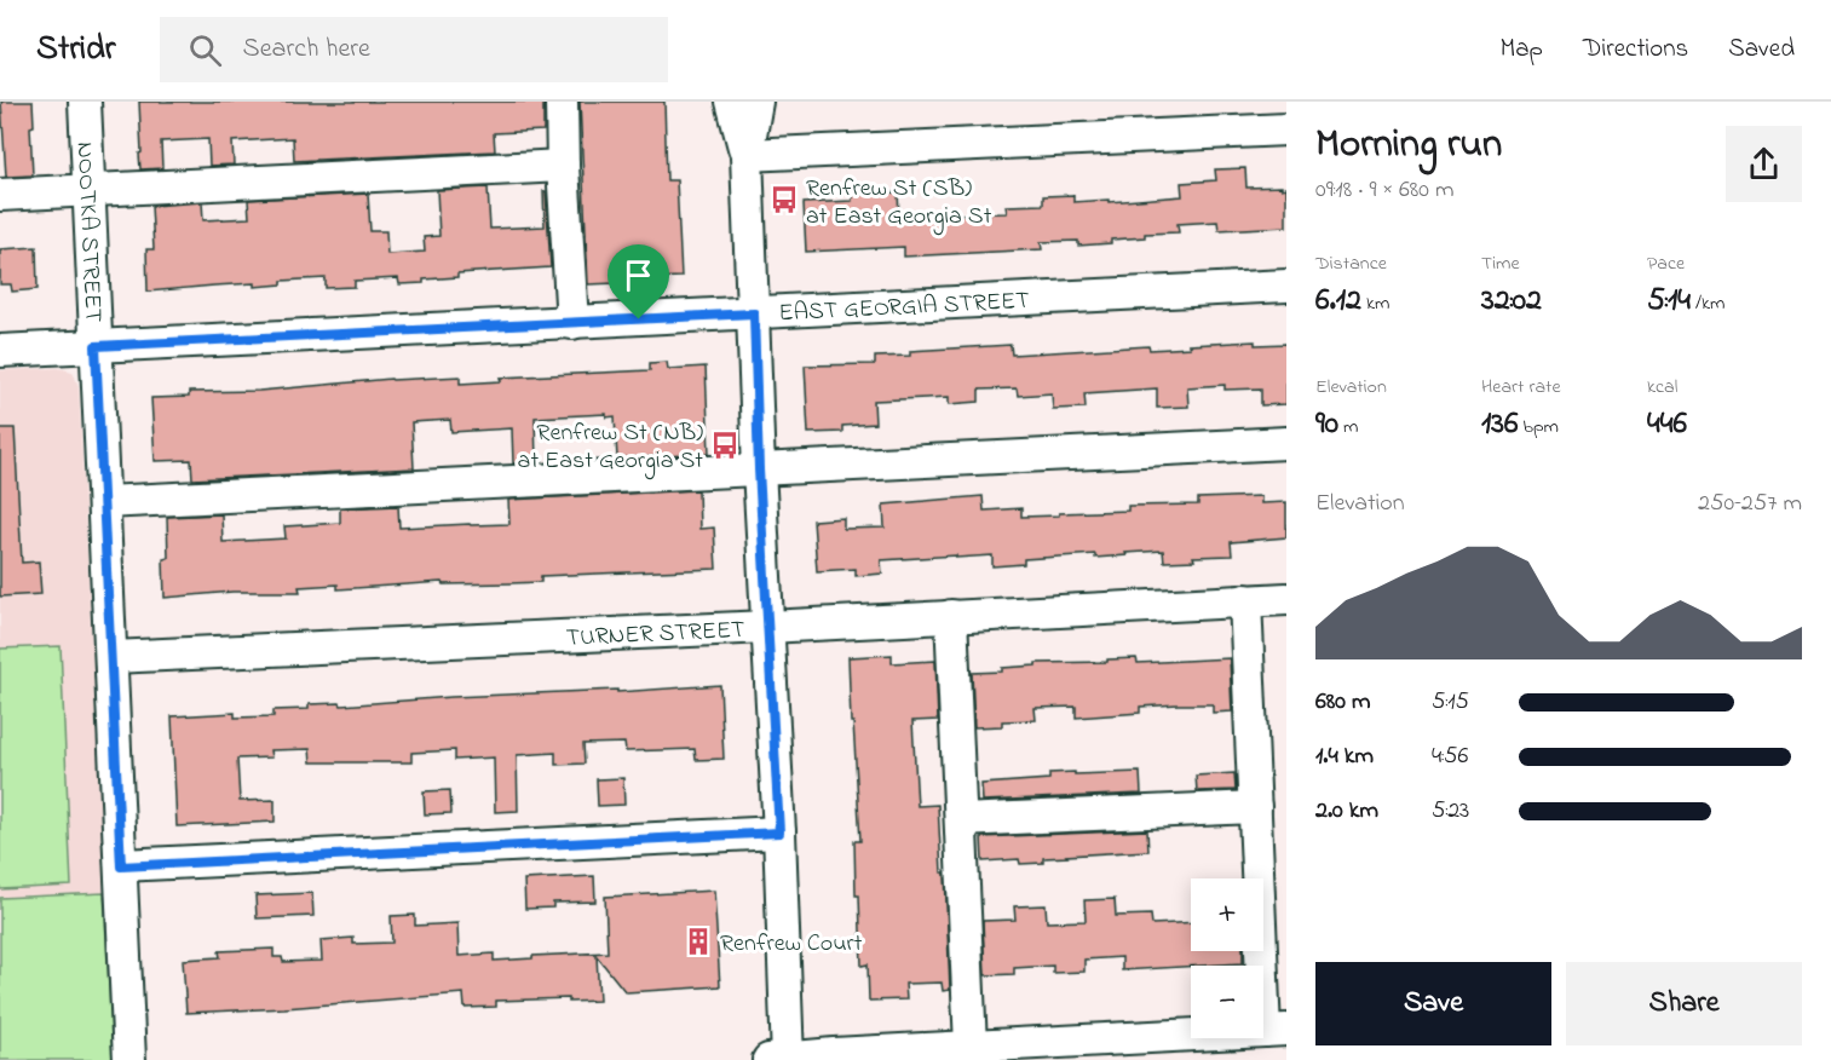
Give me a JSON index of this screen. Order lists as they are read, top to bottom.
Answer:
{
  "streets": {
    "street": ["NOOTKA STREET", "EAST GEORGIA STREET", "TURNER STREET"]
  },
  "crossings": [
    ["NOOTKA STREET", "EAST GEORGIA STREET"],
    ["NOOTKA STREET", "TURNER STREET"]
  ],
  "places": {
    "bus stop": ["Renfrew St (SB) at East Georgia St", "Renfrew St (NB) at East Georgia St"],
    "building": ["Renfrew Court"]
  },
  "page": {
    "header": "Stridr",
    "search": "Search here",
    "nav": ["Map", "Directions", "Saved"],
    "heading": ["Morning run", "09:18 · 9 × 680 m"],
    "stats": [
      ["Distance", "6.12 km"],
      ["Time", "32:02"],
      ["Pace", "5:14 /km"],
      ["Elevation", "90 m"],
      ["Heart rate", "136 bpm"],
      ["kcal", "446"]
    ],
    "chart": ["Elevation", "250–257 m"],
    "list": [
      {
        "name": "680 m",
        "note": "5:15"
      },
      {
        "name": "1.4 km",
        "note": "4:56"
      },
      {
        "name": "2.0 km",
        "note": "5:23"
      }
    ],
    "map_buttons": ["+", "−"],
    "buttons": ["Save", "Share"]
  }
}
